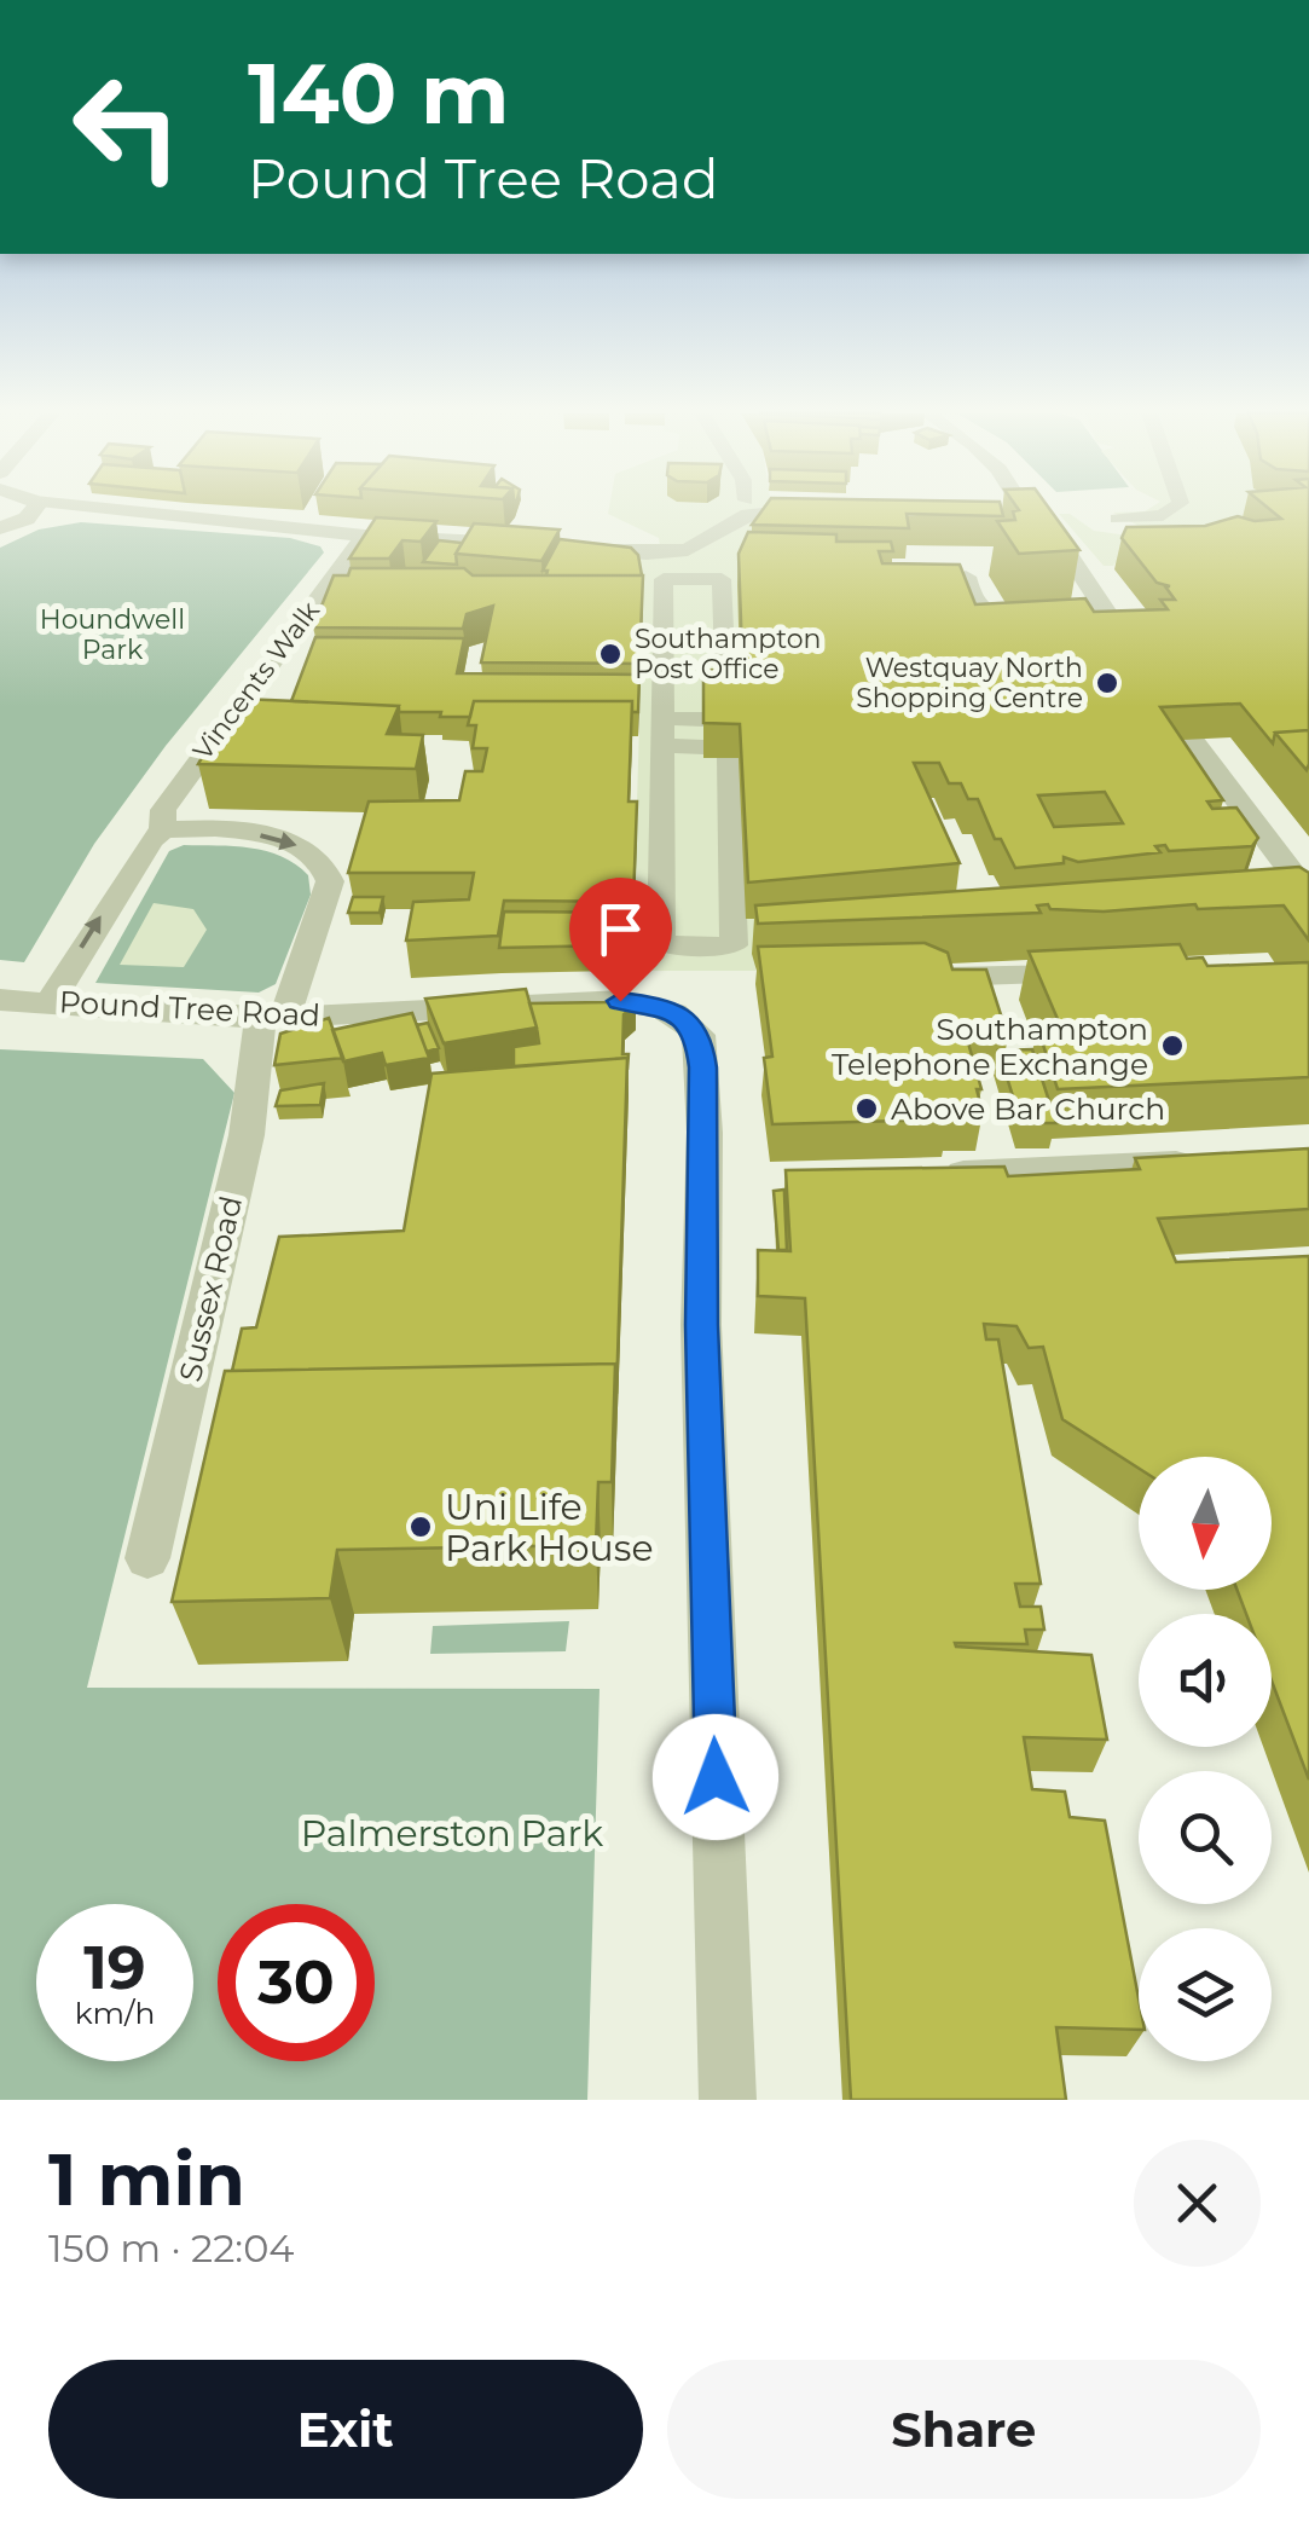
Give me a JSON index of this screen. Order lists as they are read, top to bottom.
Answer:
{
  "streets": {
    "street": ["Vincents Walk", "Pound Tree Road", "Sussex Road"]
  },
  "crossings": [
    ["Vincents Walk", "Pound Tree Road"],
    ["Pound Tree Road", "Sussex Road"]
  ],
  "one_way": ["Vincents Walk"],
  "parks": ["Houndwell Park", "Palmerston Park"],
  "places": [
    "Southampton Post Office",
    "Westquay North Shopping Centre",
    "Southampton Telephone Exchange",
    "Above Bar Church",
    "Uni Life Park House"
  ],
  "north": "bottom",
  "page": {
    "turn": ["140 m", "Pound Tree Road"],
    "speed": "19 km/h",
    "limit": "30",
    "heading": ["1 min", "150 m · 22:04"],
    "buttons": ["Exit", "Share"]
  }
}
